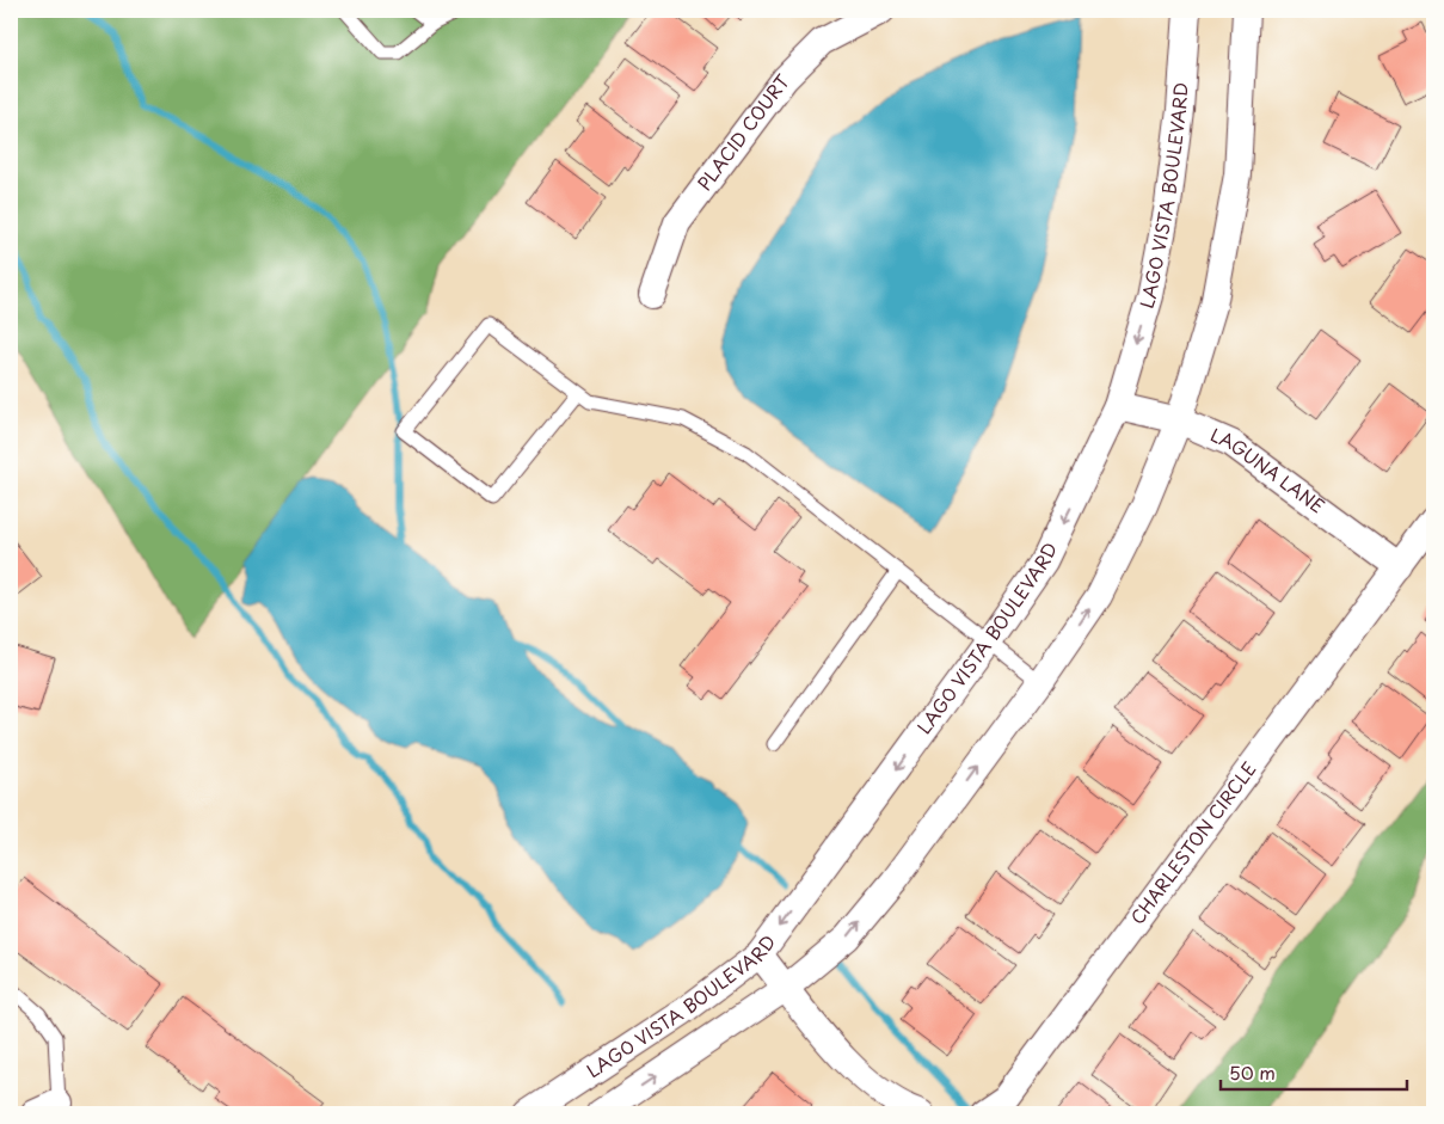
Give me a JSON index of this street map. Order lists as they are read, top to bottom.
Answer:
{
  "streets": {
    "street": [
      "PLACID COURT",
      "LAGO VISTA BOULEVARD",
      "LAGUNA LANE",
      "CHARLESTON CIRCLE"
    ]
  },
  "crossings": [
    ["LAGO VISTA BOULEVARD", "LAGUNA LANE"],
    ["LAGUNA LANE", "CHARLESTON CIRCLE"]
  ],
  "scale_bar": "50 m"
}
